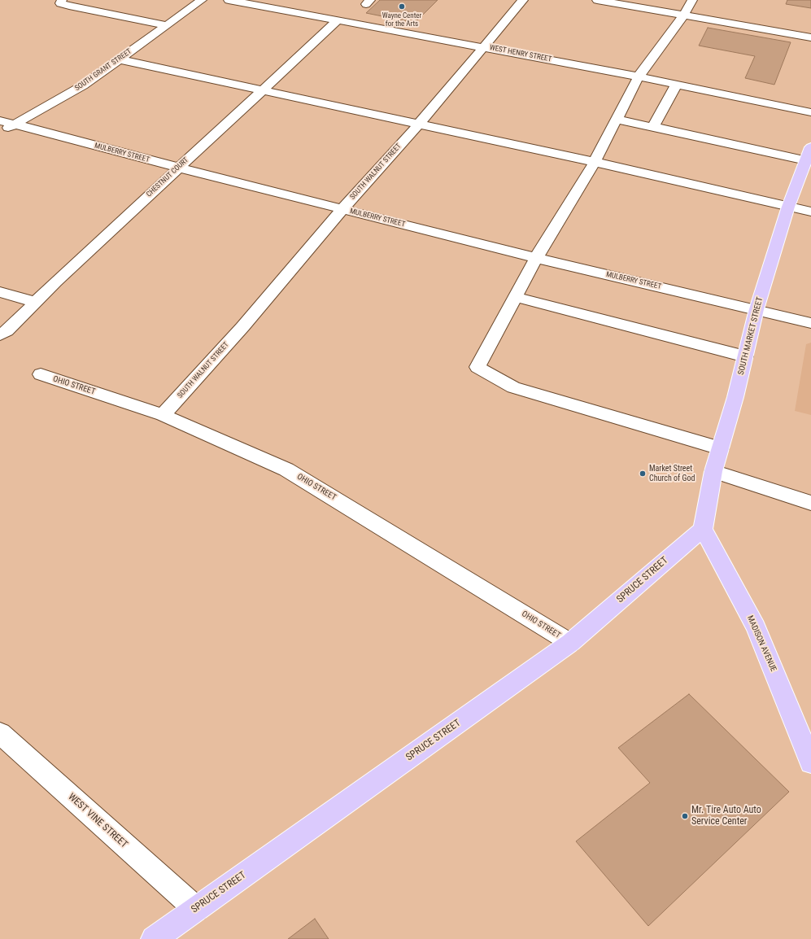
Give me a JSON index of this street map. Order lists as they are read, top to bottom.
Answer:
{
  "streets": {
    "main road": ["SOUTH MARKET STREET", "SPRUCE STREET", "MADISON AVENUE"],
    "street": [
      "WEST HENRY STREET",
      "SOUTH GRANT STREET",
      "MULBERRY STREET",
      "SOUTH WALNUT STREET",
      "CHESTNUT COURT",
      "OHIO STREET",
      "WEST VINE STREET"
    ]
  },
  "crossings": [
    ["WEST HENRY STREET", "SOUTH WALNUT STREET"],
    ["WEST HENRY STREET", "CHESTNUT COURT"],
    ["SOUTH GRANT STREET", "MULBERRY STREET"],
    ["MULBERRY STREET", "SOUTH WALNUT STREET"],
    ["MULBERRY STREET", "CHESTNUT COURT"],
    ["MULBERRY STREET", "SOUTH MARKET STREET"],
    ["SOUTH WALNUT STREET", "OHIO STREET"],
    ["SOUTH MARKET STREET", "SPRUCE STREET"],
    ["SOUTH MARKET STREET", "MADISON AVENUE"],
    ["OHIO STREET", "SPRUCE STREET"],
    ["SPRUCE STREET", "MADISON AVENUE"],
    ["SPRUCE STREET", "WEST VINE STREET"]
  ],
  "places": ["Wayne Center for the Arts", "Market Street Church of God", "Mr. Tire Auto Auto Service Center"]
}
